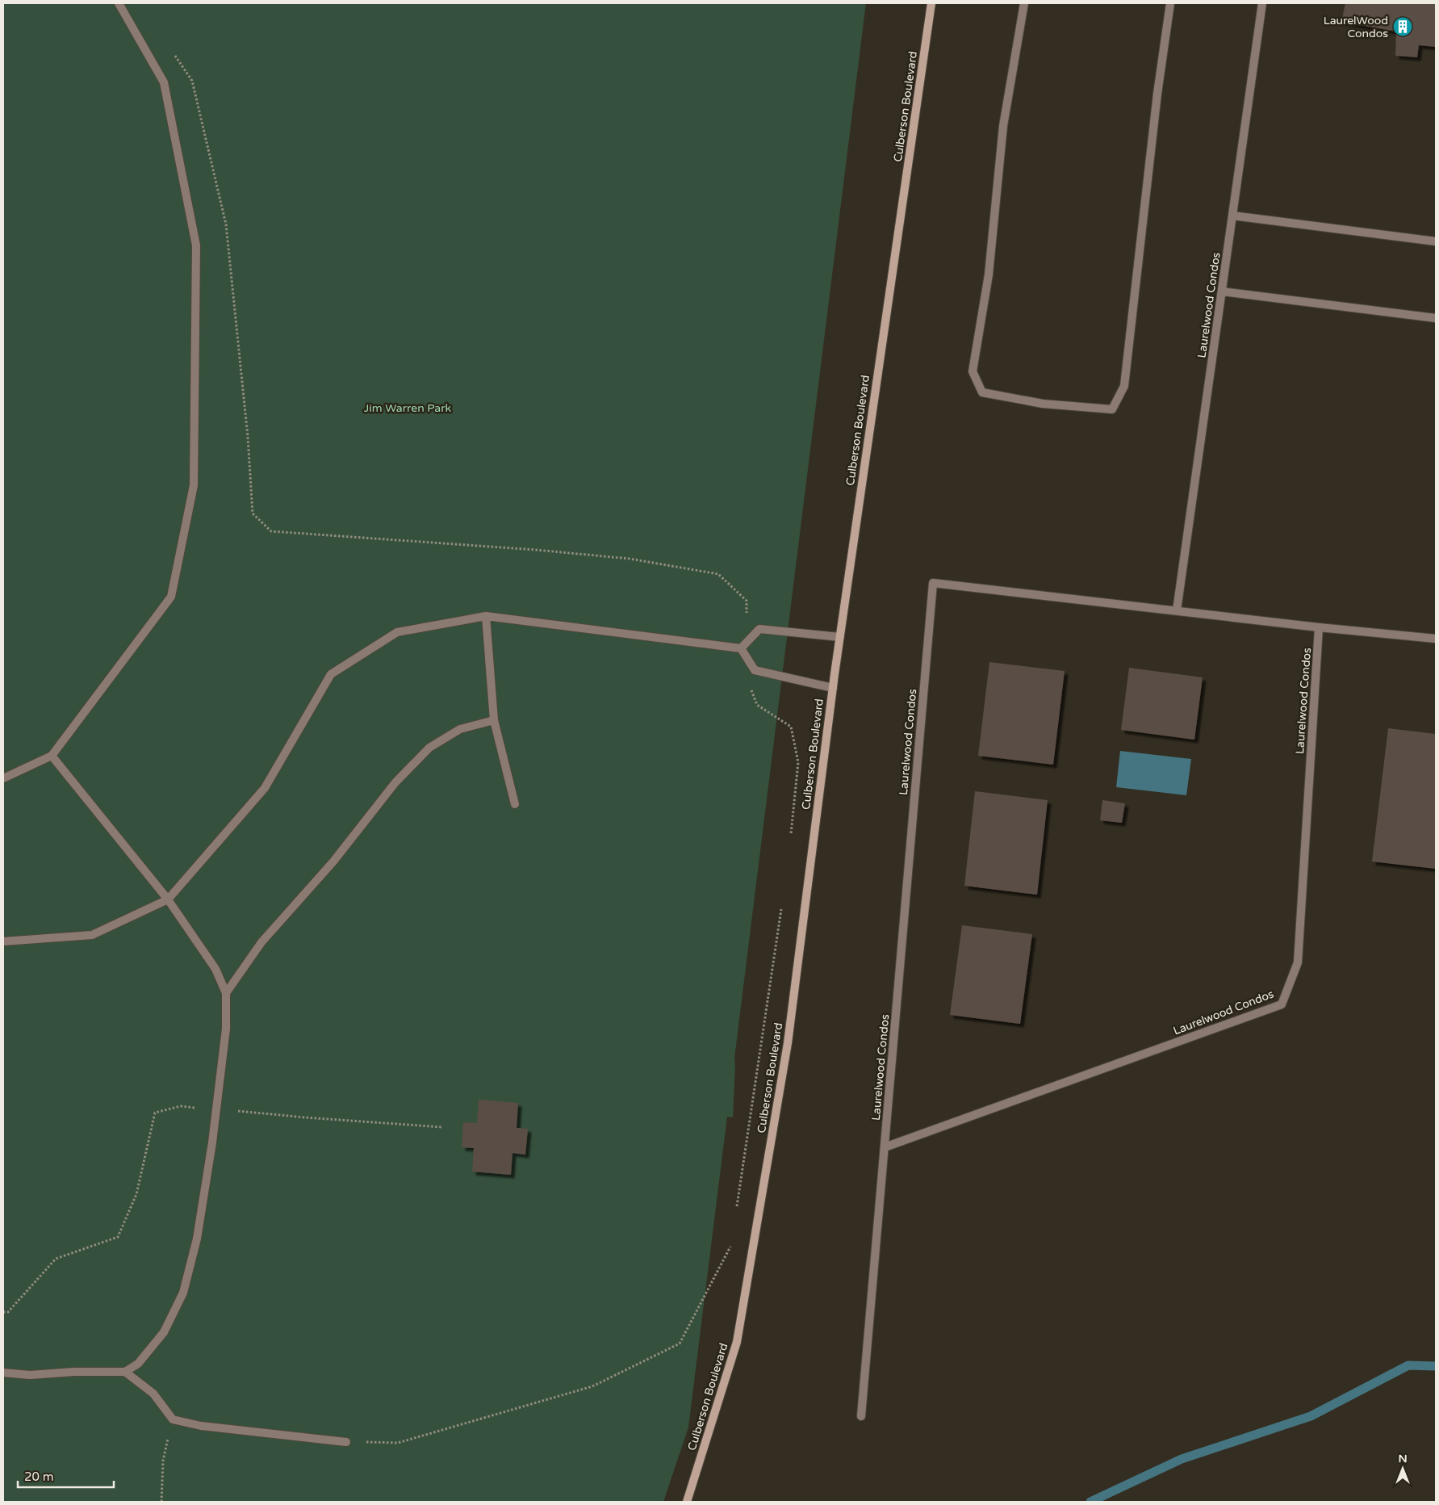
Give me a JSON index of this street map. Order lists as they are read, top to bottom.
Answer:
{
  "streets": {
    "street": ["Culberson Boulevard", "Laurelwood Condos"]
  },
  "parks": ["Jim Warren Park"],
  "places": {
    "building": ["LaurelWood Condos"]
  },
  "scale_bar": "20 m",
  "north": "top"
}
